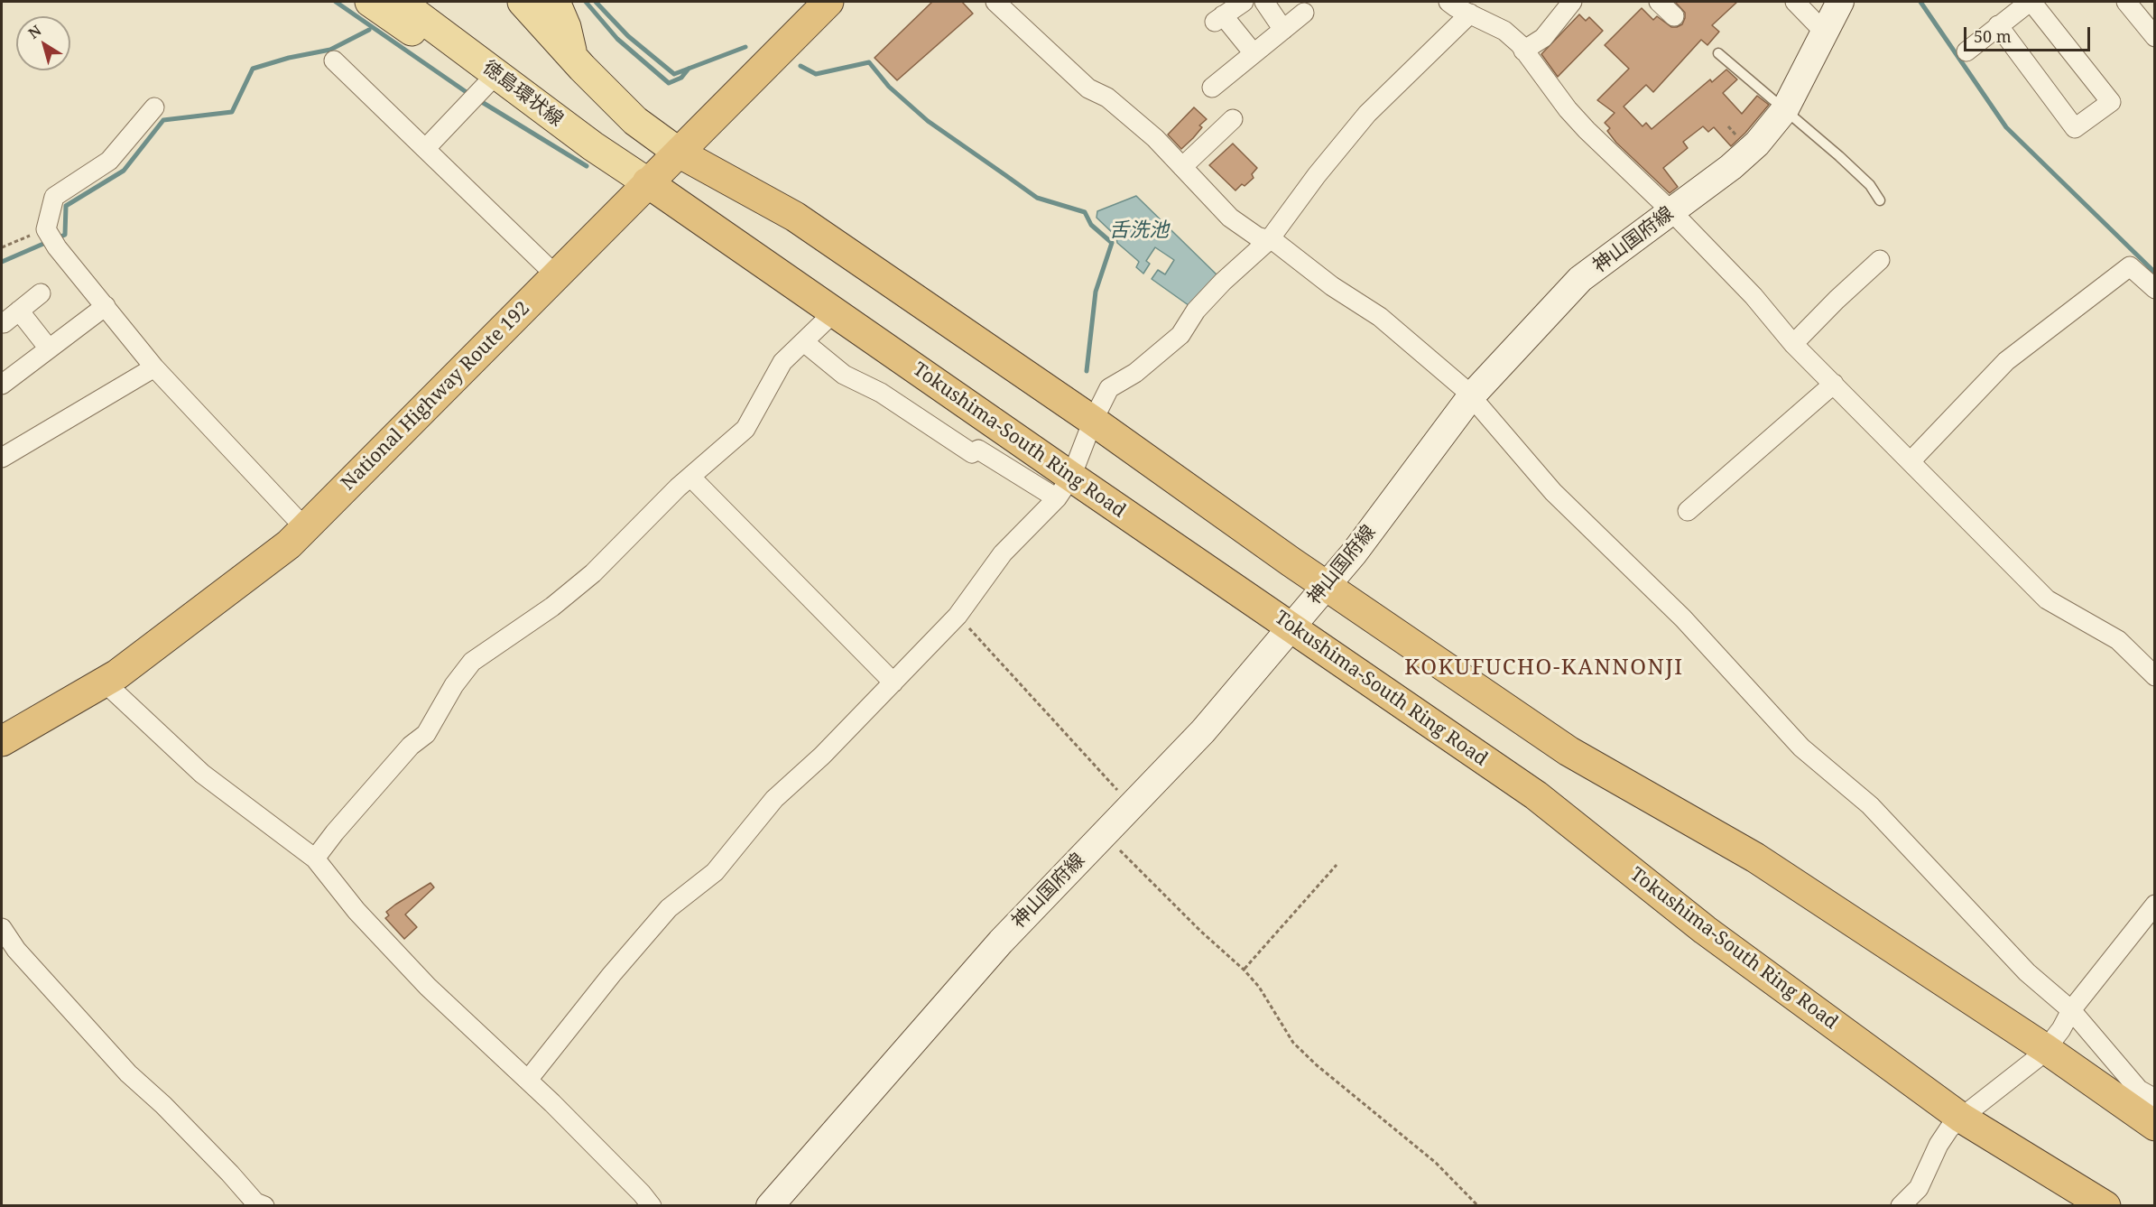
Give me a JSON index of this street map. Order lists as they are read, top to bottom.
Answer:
{
  "streets": {
    "highway": ["National Highway Route 192", "Tokushima-South Ring Road"],
    "main road": ["徳島環状線", "神山国府線"]
  },
  "crossings": [
    ["徳島環状線", "National Highway Route 192"],
    ["徳島環状線", "Tokushima-South Ring Road"],
    ["神山国府線", "Tokushima-South Ring Road"],
    ["National Highway Route 192", "Tokushima-South Ring Road"]
  ],
  "districts": ["KOKUFUCHO-KANNONJI"],
  "water": ["舌洗池"],
  "scale_bar": "50 m",
  "north": "top left"
}
